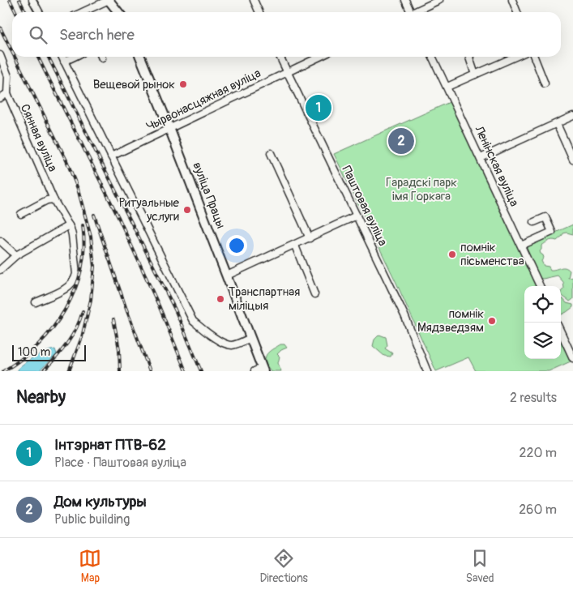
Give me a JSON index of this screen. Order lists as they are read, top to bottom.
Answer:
{
  "streets": {
    "main road": ["вуліца Працы"],
    "street": [
      "Чырвонасцяжная вуліца",
      "Сянная вуліца",
      "Ленінская вуліца",
      "Паштовая вуліца"
    ]
  },
  "crossings": [
    ["Чырвонасцяжная вуліца", "вуліца Працы"],
    ["Чырвонасцяжная вуліца", "Паштовая вуліца"]
  ],
  "parks": ["Гарадскі парк імя Горкага"],
  "places": [
    "Вещевой рынок",
    "Ритуальные услуги",
    "помнік пісьменства",
    "Транспартная міліцыя",
    "помнік Мядзведзям"
  ],
  "scale_bar": "100 m",
  "page": {
    "search": "Search here",
    "pins": ["1", "2"],
    "scale": "100 m",
    "heading": ["Nearby", "2 results"],
    "list": [
      {
        "mark": "1",
        "name": "Інтэрнат ПТВ-62",
        "note": "Place · Паштовая вуліца",
        "value": "220 m"
      },
      {
        "mark": "2",
        "name": "Дом культуры",
        "note": "Public building",
        "value": "260 m"
      }
    ],
    "nav": ["Map", "Directions", "Saved"]
  }
}
